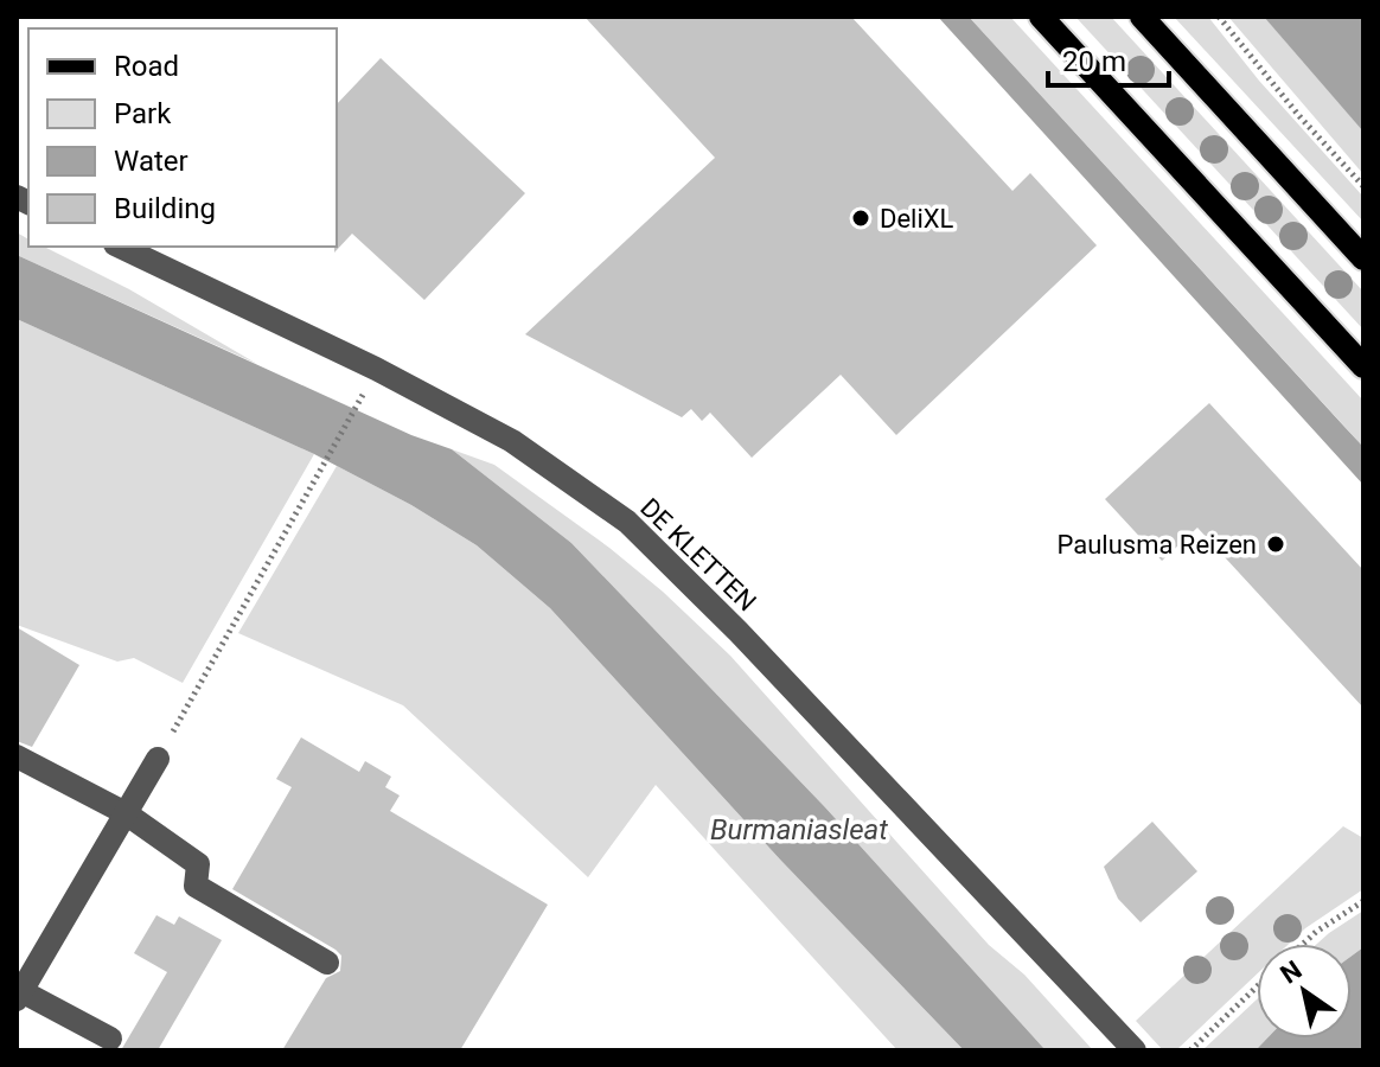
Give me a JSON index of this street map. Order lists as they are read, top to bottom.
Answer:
{
  "streets": {
    "street": ["DE KLETTEN"]
  },
  "water": ["Burmaniasleat"],
  "places": ["DeliXL", "Paulusma Reizen"],
  "legend": [
    "Road",
    "Park",
    "Water",
    "Building"
  ],
  "scale_bar": "20 m",
  "north": "top left"
}
